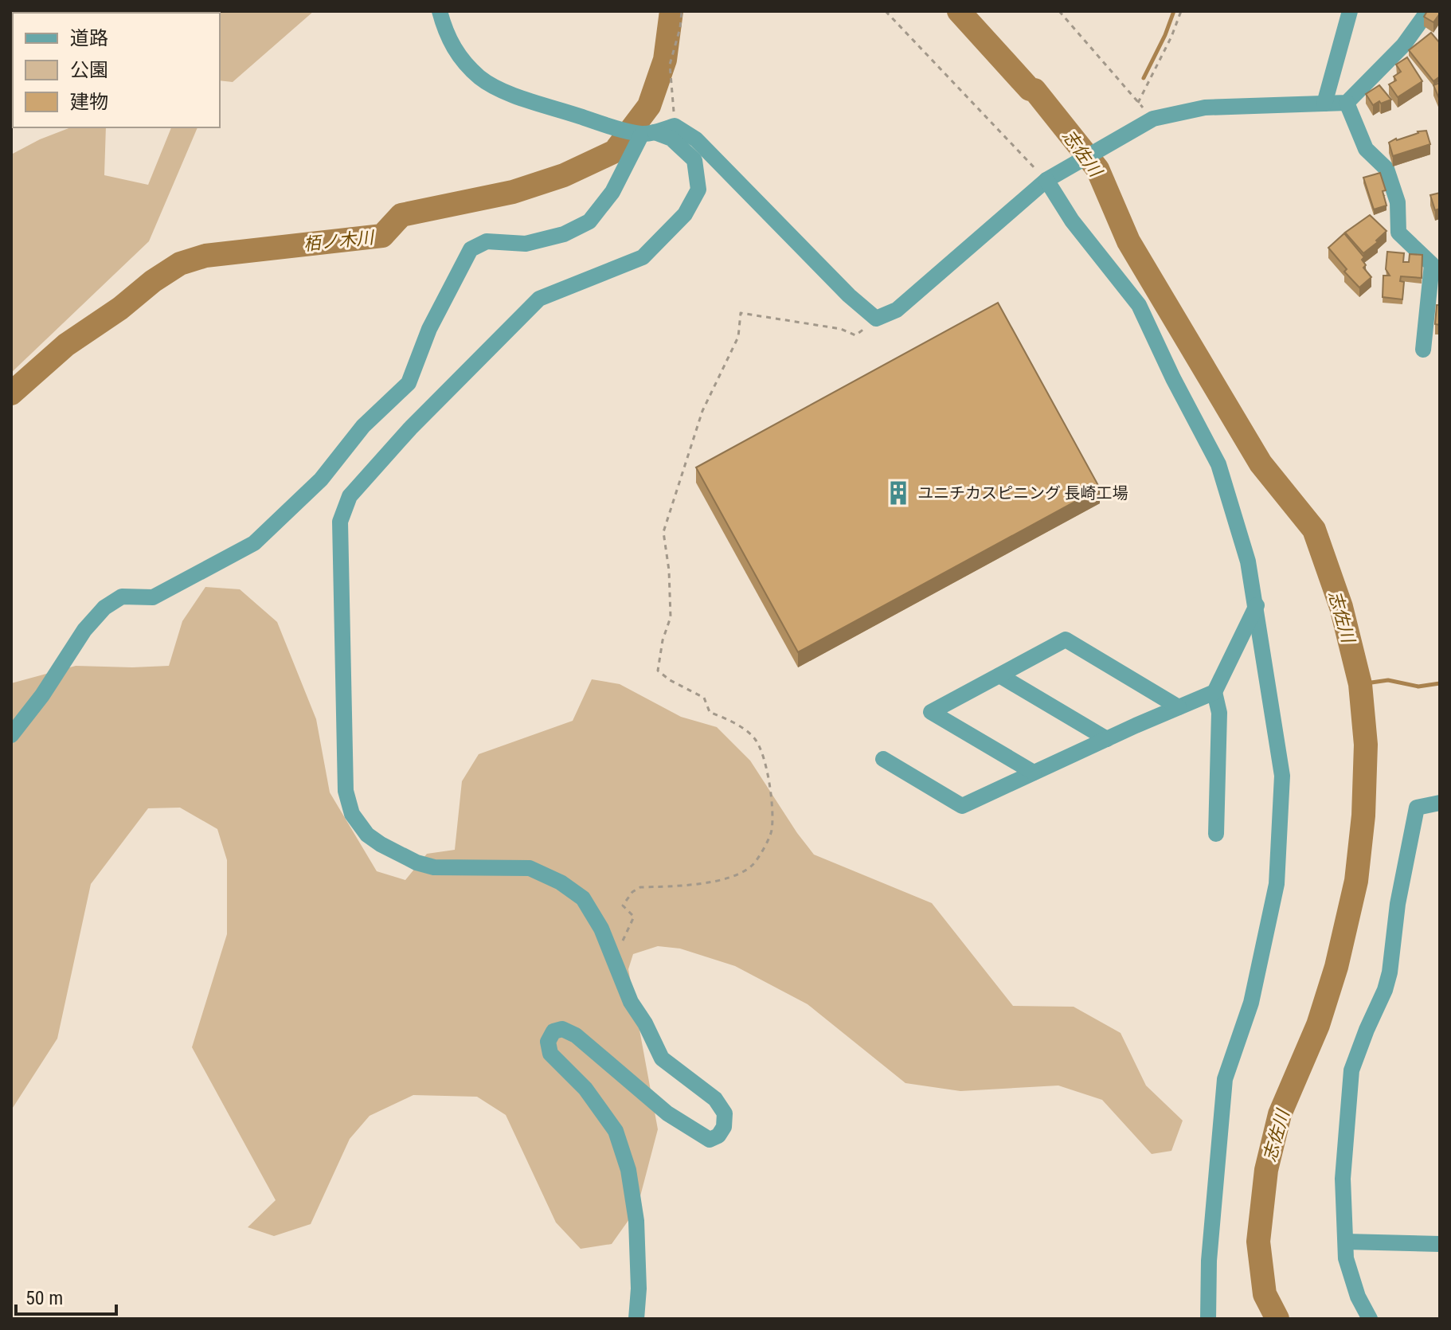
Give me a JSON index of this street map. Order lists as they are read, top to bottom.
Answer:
{
  "water": ["志佐川", "栢ノ木川"],
  "places": {
    "building": ["ユニチカスピニング 長崎工場"]
  },
  "legend": ["道路", "公園", "建物"],
  "scale_bar": "50 m"
}
